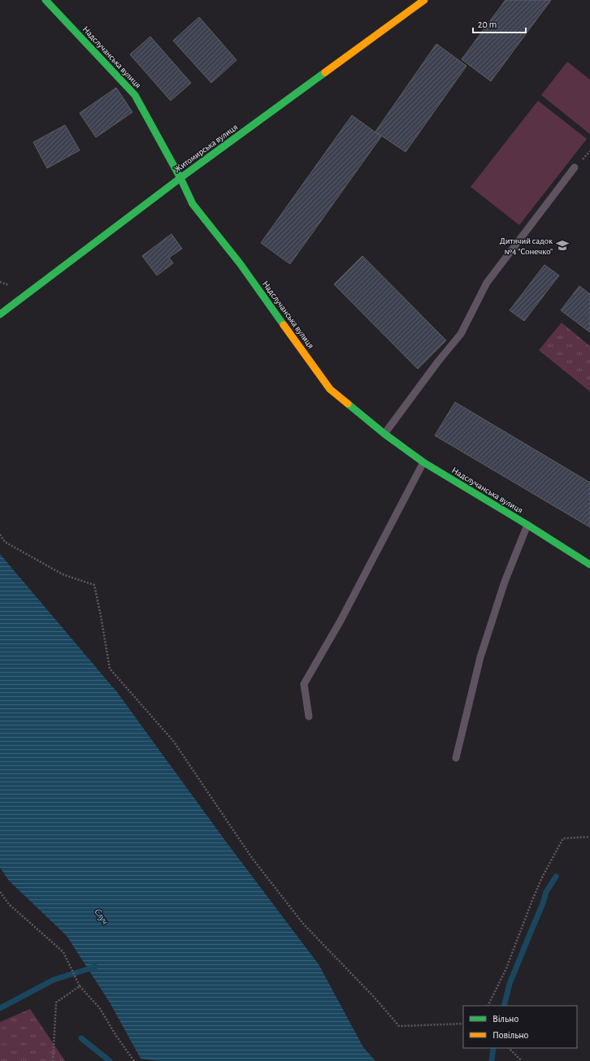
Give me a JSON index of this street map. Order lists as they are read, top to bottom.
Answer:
{
  "streets": {
    "street": ["Надслучанська вулиця", "Житомирська вулиця"]
  },
  "crossings": [
    ["Надслучанська вулиця", "Житомирська вулиця"]
  ],
  "water": ["Случ"],
  "places": {
    "school or university": ["Дитячий садок №4 \"Сонечко\""]
  },
  "legend": ["Вільно", "Повільно"],
  "scale_bar": "20 m"
}
